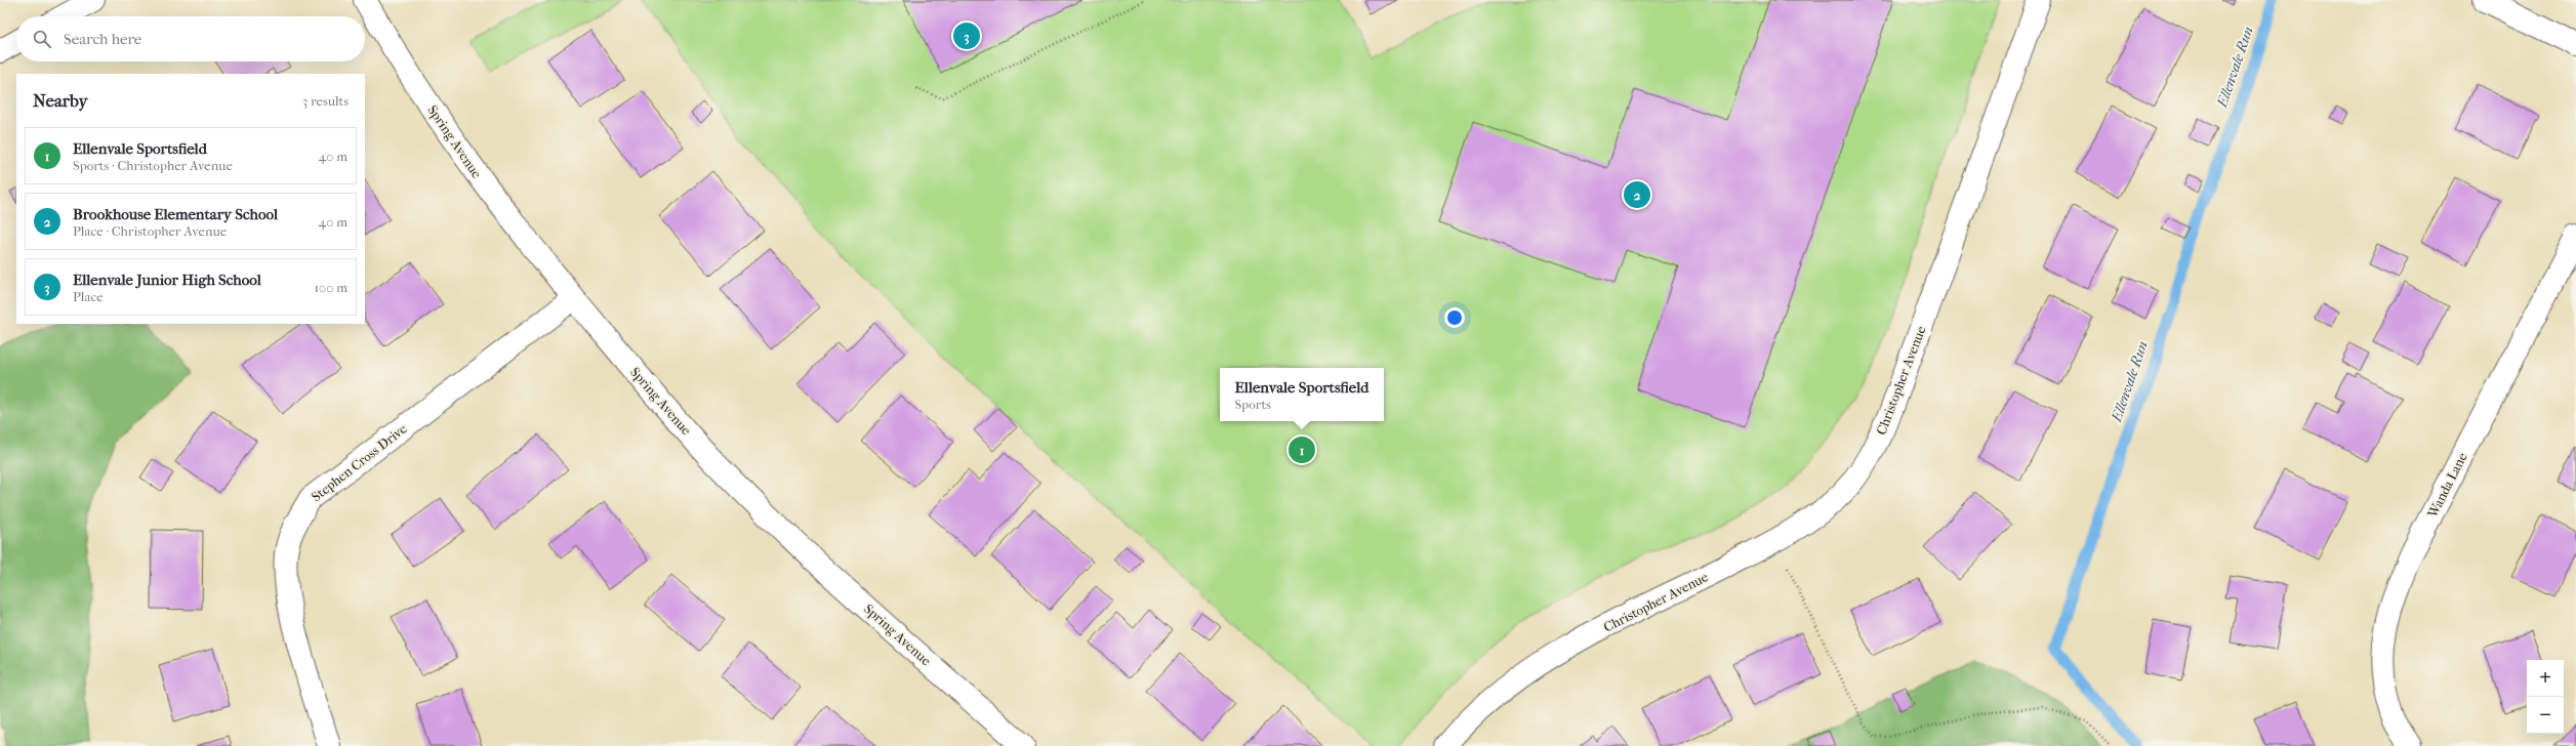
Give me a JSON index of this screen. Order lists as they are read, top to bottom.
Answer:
{
  "streets": {
    "street": [
      "Spring Avenue",
      "Christopher Avenue",
      "Stephen Cross Drive",
      "Wanda Lane"
    ]
  },
  "crossings": [
    ["Spring Avenue", "Stephen Cross Drive"]
  ],
  "water": ["Ellenvale Run"],
  "page": {
    "search": "Search here",
    "pins": ["3", "2", "1"],
    "heading": ["Nearby", "3 results"],
    "list": [
      {
        "mark": "1",
        "name": "Ellenvale Sportsfield",
        "note": "Sports · Christopher Avenue",
        "value": "40 m"
      },
      {
        "mark": "2",
        "name": "Brookhouse Elementary School",
        "note": "Place · Christopher Avenue",
        "value": "40 m"
      },
      {
        "mark": "3",
        "name": "Ellenvale Junior High School",
        "note": "Place",
        "value": "100 m"
      }
    ],
    "popup": ["Ellenvale Sportsfield", "Sports"],
    "map_buttons": ["+", "−"]
  }
}
